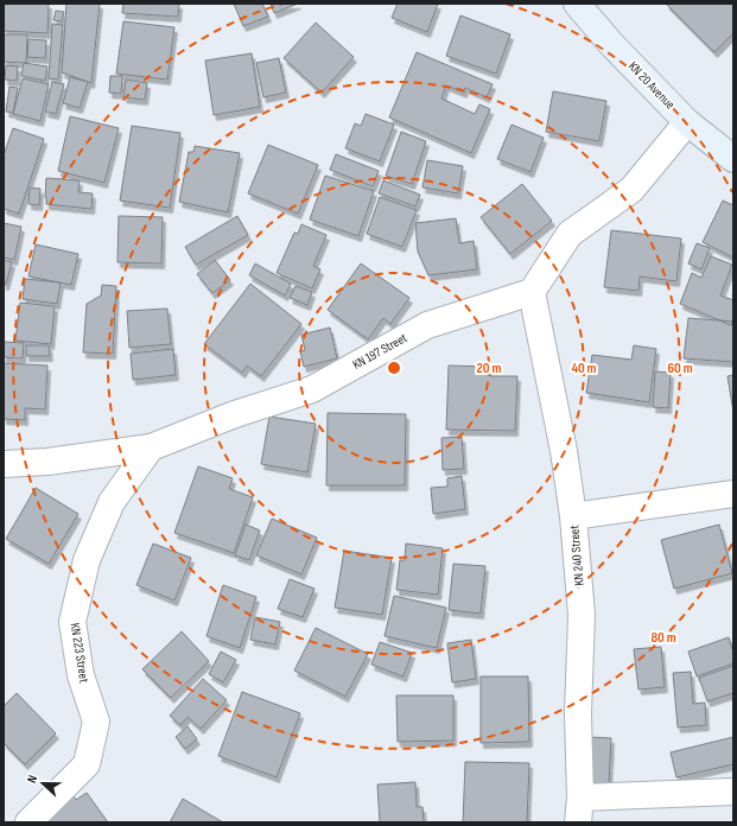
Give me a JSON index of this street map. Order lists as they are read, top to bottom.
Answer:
{
  "streets": {
    "main road": ["KN 20 Avenue"],
    "street": ["KN 197 Street", "KN 240 Street", "KN 223 Street"]
  },
  "crossings": [
    ["KN 197 Street", "KN 240 Street"],
    ["KN 197 Street", "KN 223 Street"]
  ],
  "north": "left",
  "rings": [
    "20 m",
    "40 m",
    "60 m",
    "80 m"
  ]
}
